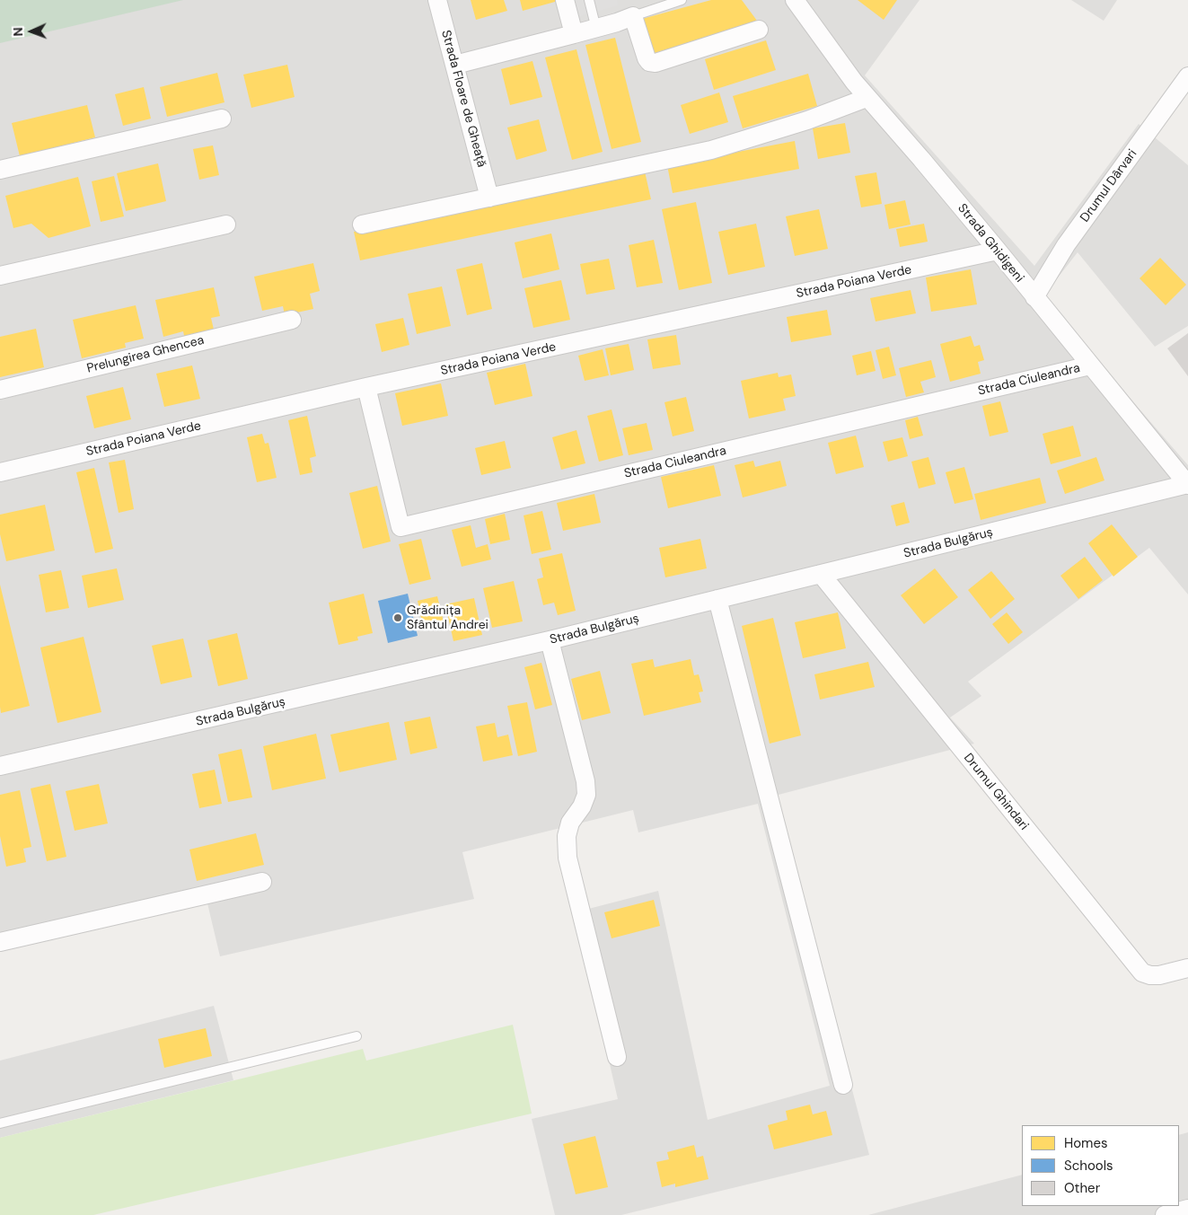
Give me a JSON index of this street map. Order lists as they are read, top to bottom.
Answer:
{
  "streets": {
    "street": [
      "Strada Floare de Gheață",
      "Drumul Dârvari",
      "Strada Ghidigeni",
      "Strada Poiana Verde",
      "Prelungirea Ghencea",
      "Strada Ciuleandra",
      "Strada Bulgăruș",
      "Drumul Ghindari"
    ]
  },
  "crossings": [
    ["Drumul Dârvari", "Strada Ghidigeni"],
    ["Strada Ghidigeni", "Strada Poiana Verde"],
    ["Strada Ghidigeni", "Strada Ciuleandra"],
    ["Strada Ghidigeni", "Strada Bulgăruș"],
    ["Strada Poiana Verde", "Strada Ciuleandra"],
    ["Strada Bulgăruș", "Drumul Ghindari"]
  ],
  "places": ["Grădinița Sfântul Andrei"],
  "legend": ["Homes", "Schools", "Other"],
  "north": "left"
}
